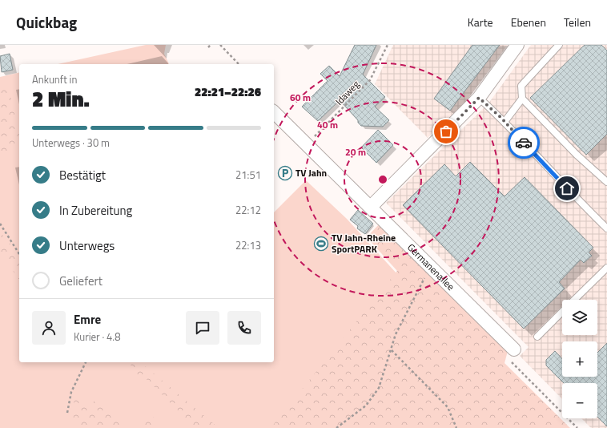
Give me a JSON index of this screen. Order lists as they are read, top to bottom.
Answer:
{
  "streets": {
    "street": ["Germanenallee"],
    "path": ["Idaweg"]
  },
  "crossings": [
    ["Idaweg", "Germanenallee"]
  ],
  "places": {
    "parking": ["TV Jahn"],
    "sports": ["TV Jahn-Rheine SportPARK"]
  },
  "page": {
    "header": "Quickbag",
    "nav": ["Karte", "Ebenen", "Teilen"],
    "heading": ["2 Min.", "Ankunft in", "22:21–22:26"],
    "panel": ["Emre", "Kurier · 4.8"],
    "bar": "Unterwegs · 30 m",
    "list": [
      ["Bestätigt", "21:51"],
      ["In Zubereitung", "22:12"],
      ["Unterwegs", "22:13"],
      "Geliefert"
    ],
    "map_buttons": ["+", "−"]
  },
  "rings": ["60 m", "40 m", "20 m"]
}
